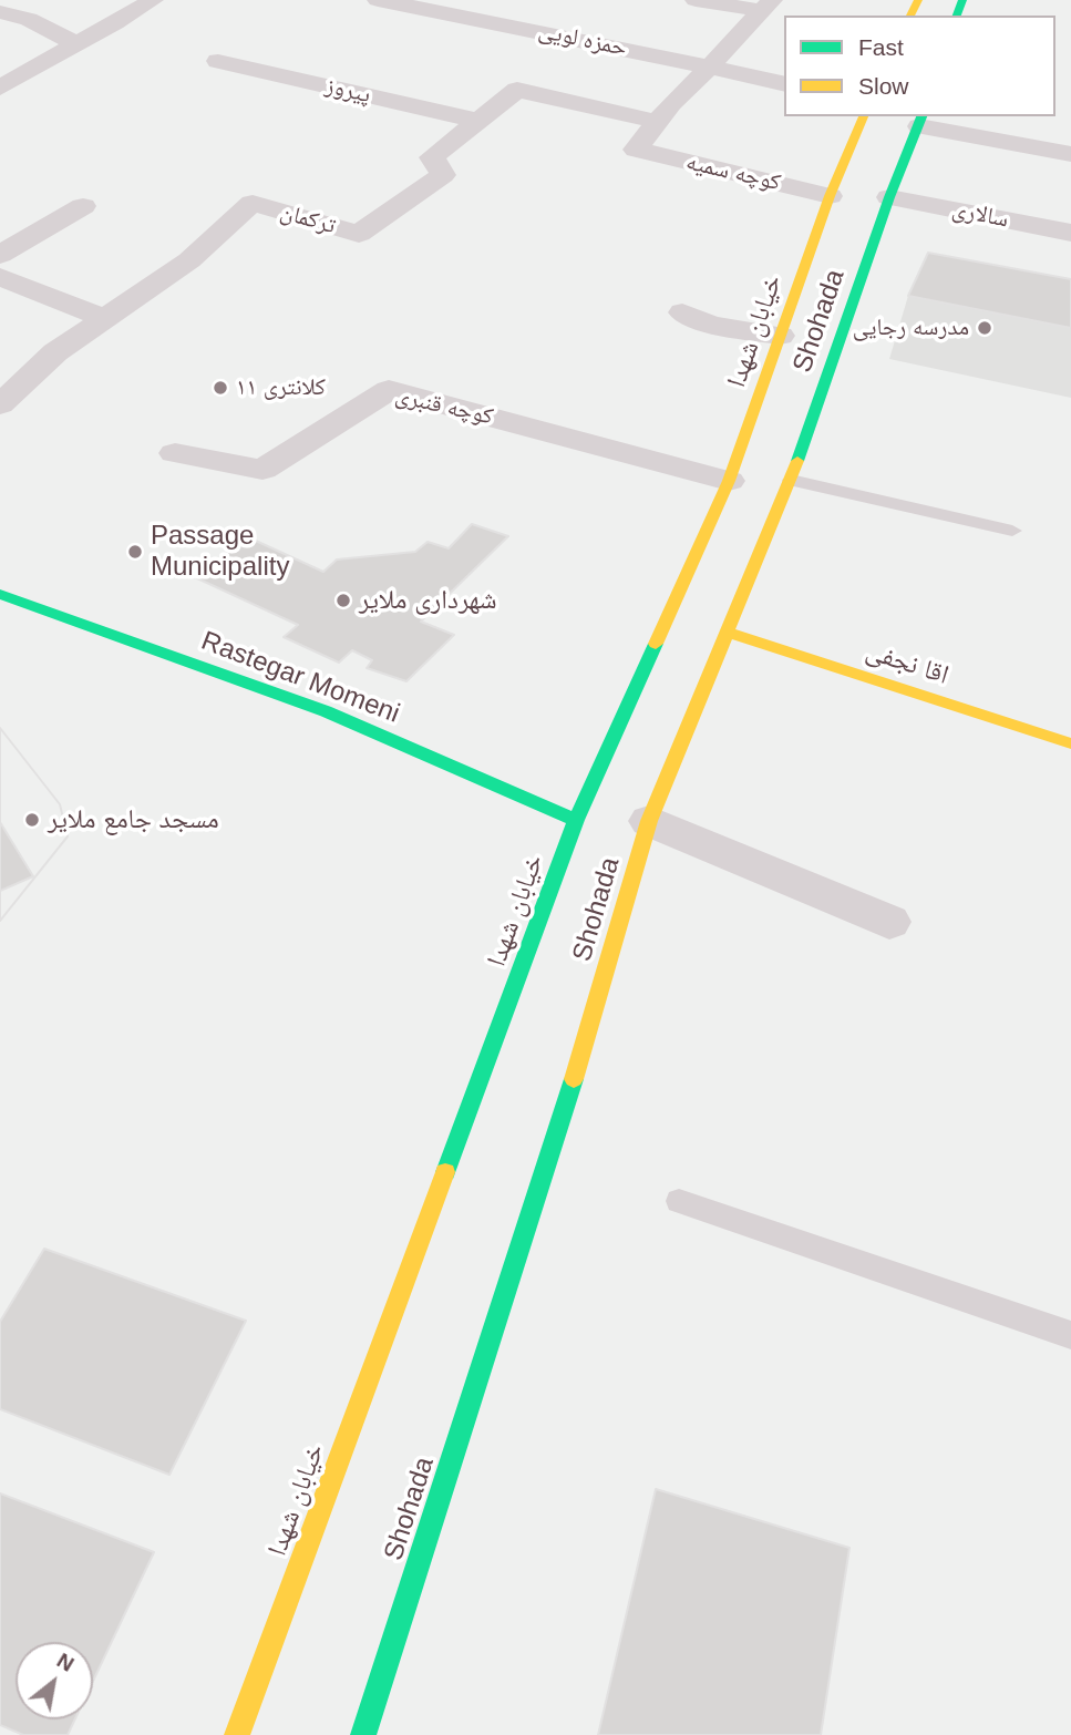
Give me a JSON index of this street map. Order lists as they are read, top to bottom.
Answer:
{
  "streets": {
    "main road": [
      "Shohada",
      "خیابان شهدا",
      "اقا نجفی",
      "Rastegar Momeni"
    ],
    "street": [
      "حمزه لویی",
      "پیروز",
      "کوچه سمیه",
      "سالاری",
      "ترکمان",
      "کوچه قنبری"
    ]
  },
  "crossings": [
    ["پیروز", "ترکمان"],
    ["کوچه سمیه", "خیابان شهدا"],
    ["سالاری", "Shohada"],
    ["Shohada", "اقا نجفی"],
    ["خیابان شهدا", "کوچه قنبری"],
    ["خیابان شهدا", "Rastegar Momeni"]
  ],
  "places": [
    "مدرسه رجایی",
    "کلانتری ۱۱",
    "Passage Municipality",
    "شهرداری ملایر",
    "مسجد جامع ملایر"
  ],
  "legend": ["Fast", "Slow"],
  "north": "top right"
}
